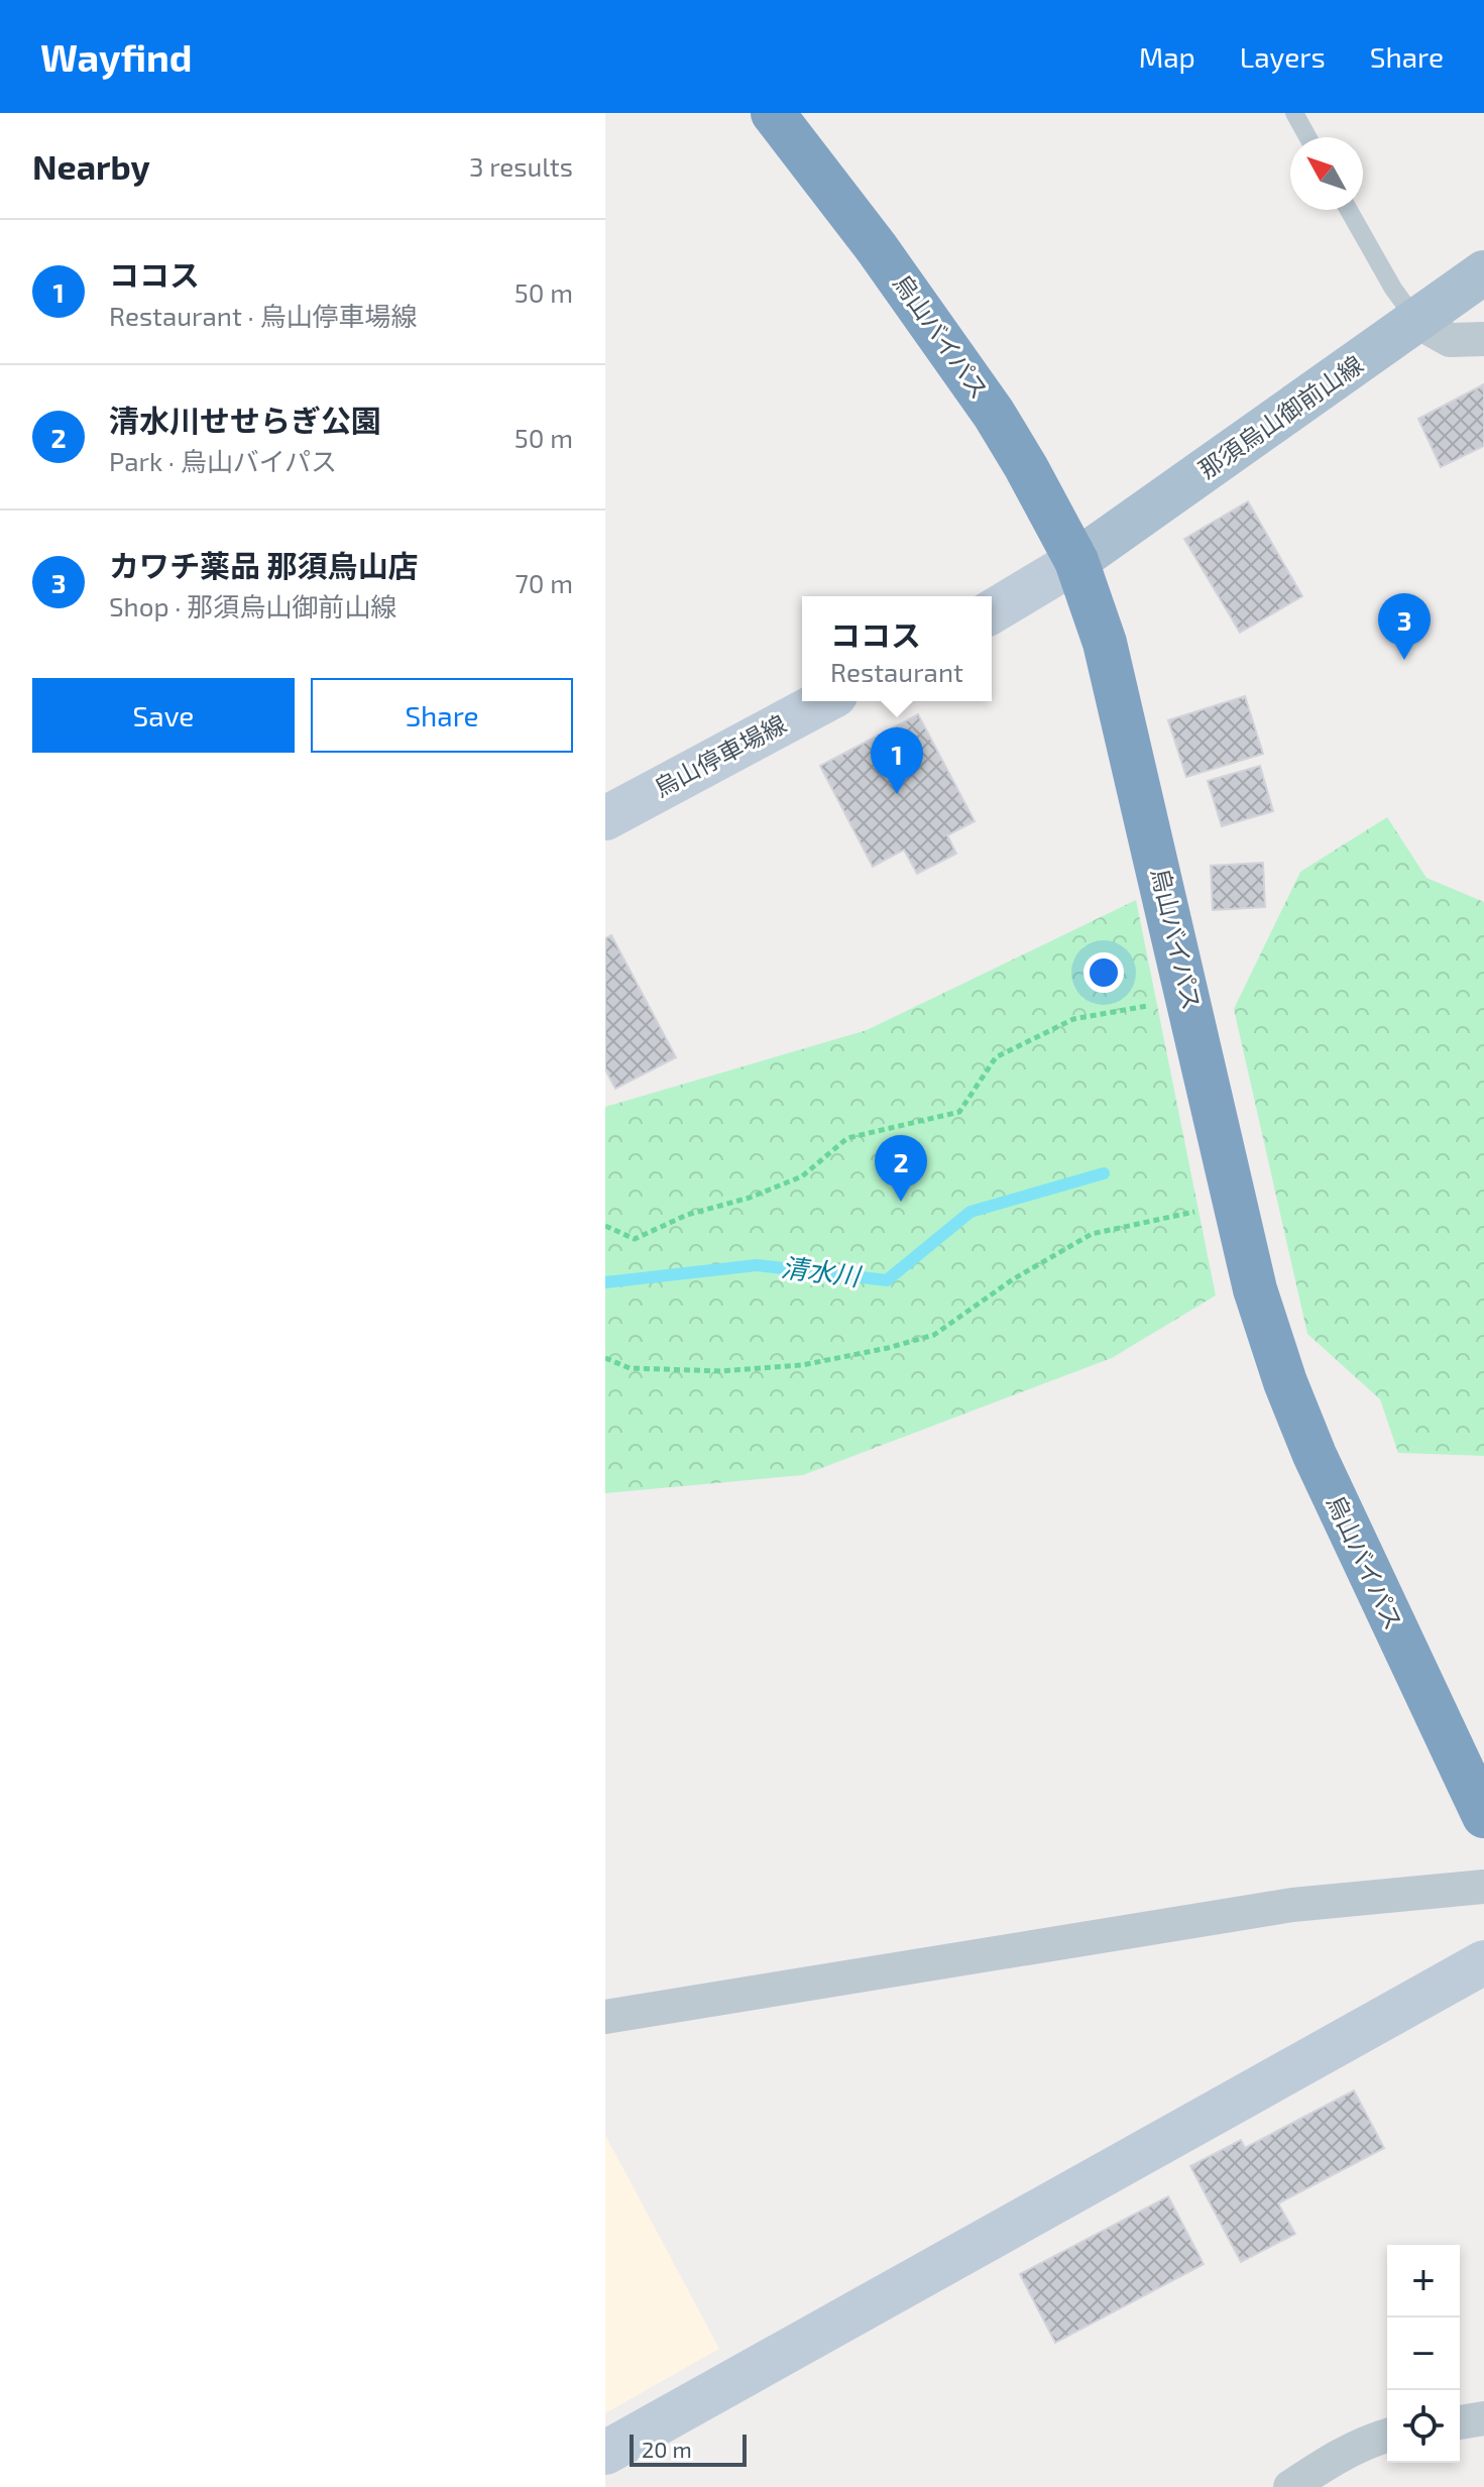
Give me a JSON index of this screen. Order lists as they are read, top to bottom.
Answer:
{
  "streets": {
    "highway": ["烏山バイパス"],
    "main road": ["那須烏山御前山線"],
    "street": ["烏山停車場線"]
  },
  "crossings": [
    ["烏山バイパス", "那須烏山御前山線"]
  ],
  "water": ["清水川"],
  "scale_bar": "20 m",
  "north": "top left",
  "page": {
    "header": "Wayfind",
    "nav": ["Map", "Layers", "Share"],
    "heading": ["Nearby", "3 results"],
    "list": [
      {
        "mark": "1",
        "name": "ココス",
        "note": "Restaurant · 烏山停車場線",
        "value": "50 m"
      },
      {
        "mark": "2",
        "name": "清水川せせらぎ公園",
        "note": "Park · 烏山バイパス",
        "value": "50 m"
      },
      {
        "mark": "3",
        "name": "カワチ薬品 那須烏山店",
        "note": "Shop · 那須烏山御前山線",
        "value": "70 m"
      }
    ],
    "pins": ["3", "1", "2"],
    "popup": ["ココス", "Restaurant"],
    "buttons": ["Save", "Share"],
    "map_buttons": ["+", "−"],
    "scale": "20 m"
  }
}
